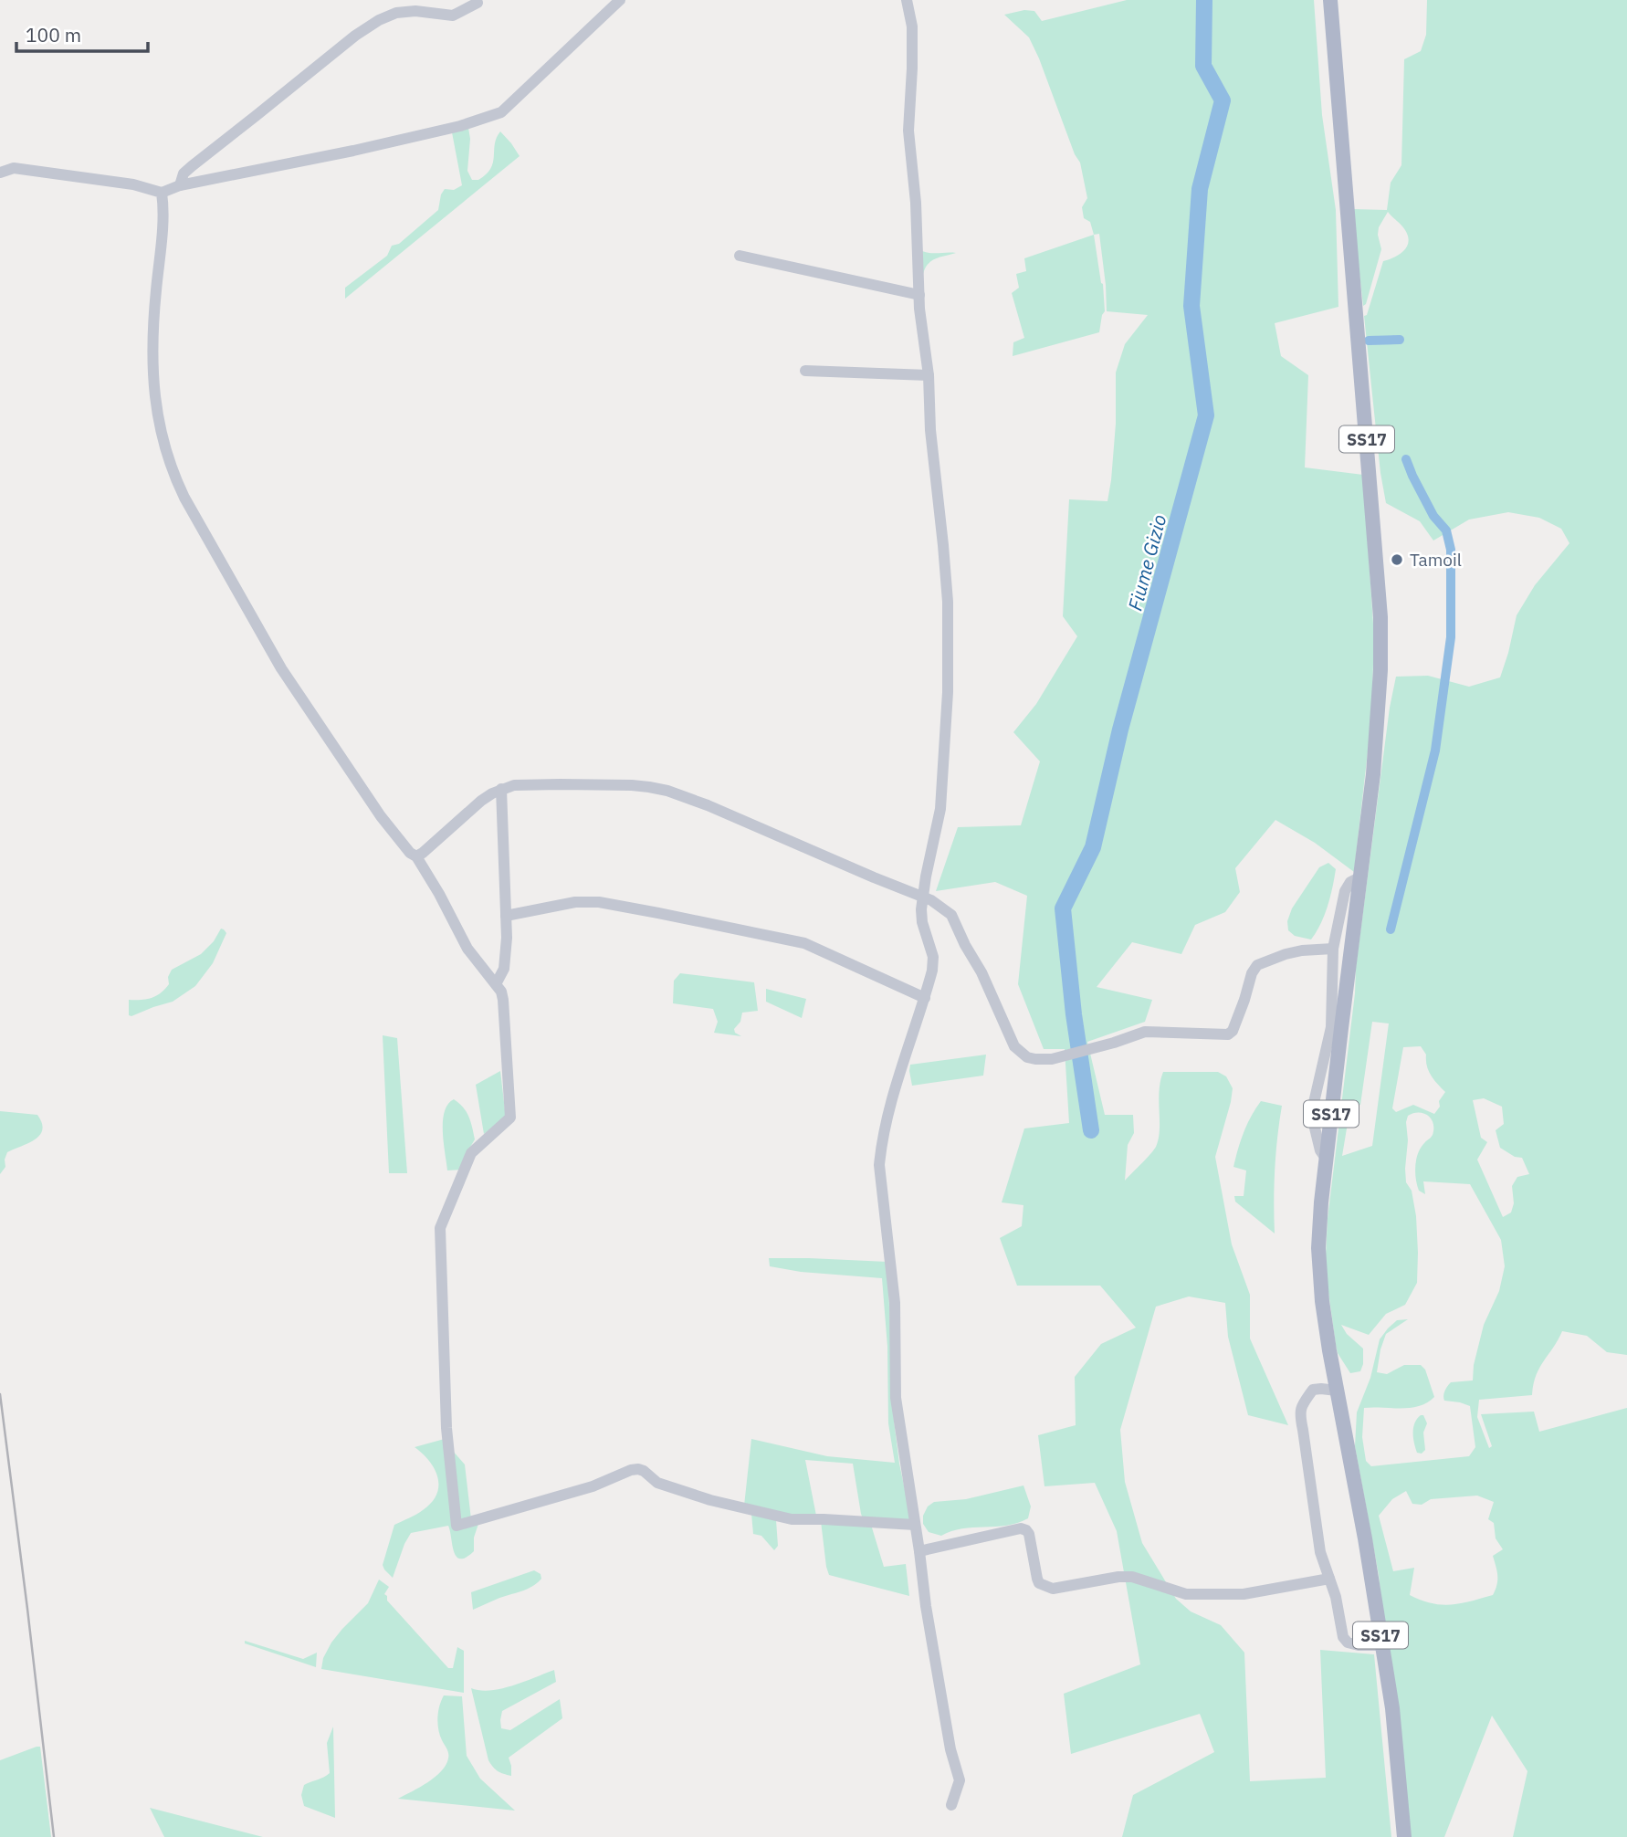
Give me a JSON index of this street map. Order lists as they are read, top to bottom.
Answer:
{
  "streets": {
    "main road": ["SS17"]
  },
  "water": ["Fiume Gizio"],
  "places": ["Tamoil"],
  "scale_bar": "100 m"
}
